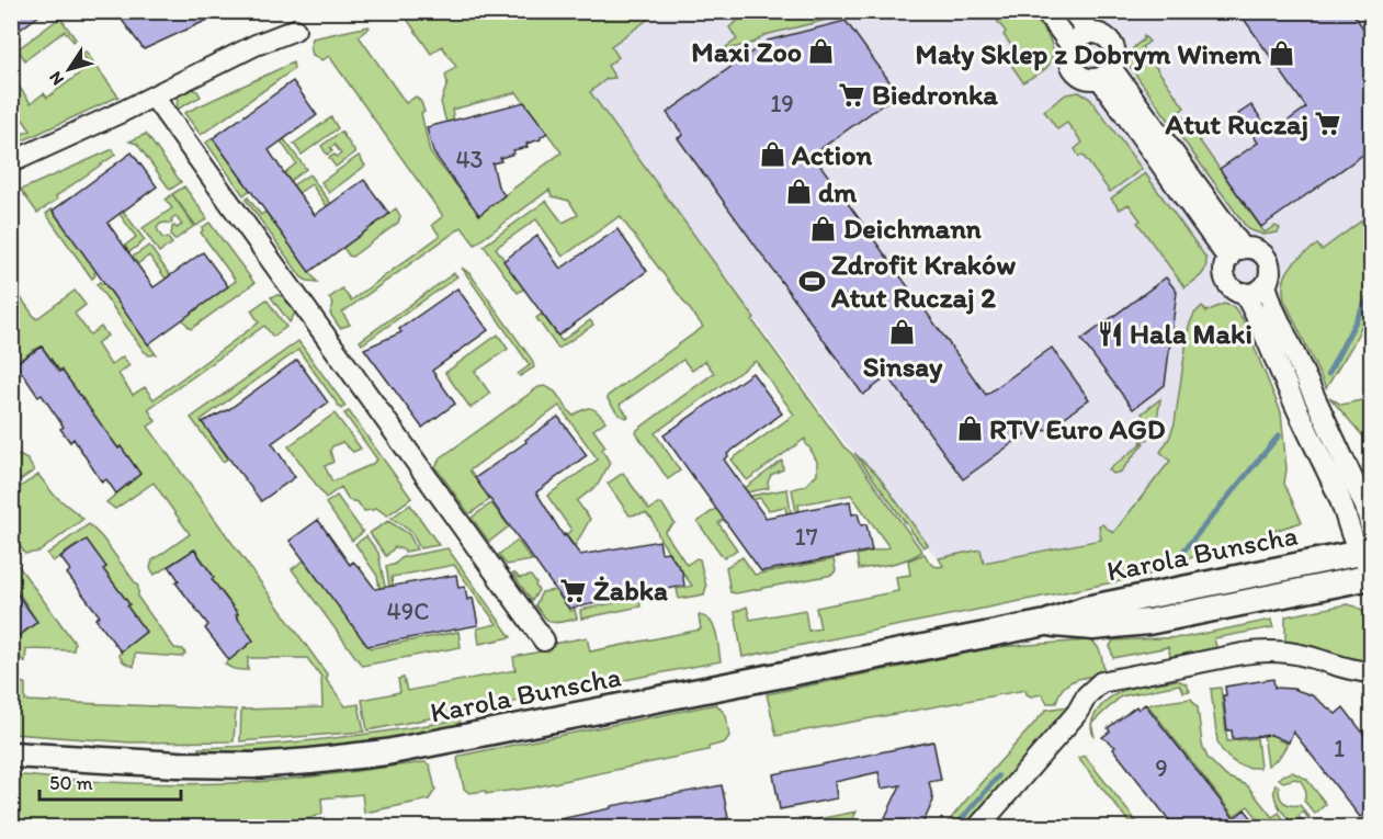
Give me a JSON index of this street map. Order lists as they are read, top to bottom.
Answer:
{
  "streets": {
    "main road": ["Karola Bunscha"]
  },
  "places": {
    "shop": [
      "Maxi Zoo",
      "Mały Sklep z Dobrym Winem",
      "Action",
      "dm",
      "Deichmann",
      "Sinsay",
      "RTV Euro AGD"
    ],
    "supermarket": ["Biedronka", "Atut Ruczaj", "Żabka"],
    "sports": ["Zdrofit Kraków Atut Ruczaj 2"],
    "restaurant": ["Hala Maki"]
  },
  "house_numbers": [
    "19",
    "43",
    "17",
    "49C",
    "1",
    "9"
  ],
  "scale_bar": "50 m",
  "north": "bottom left"
}
